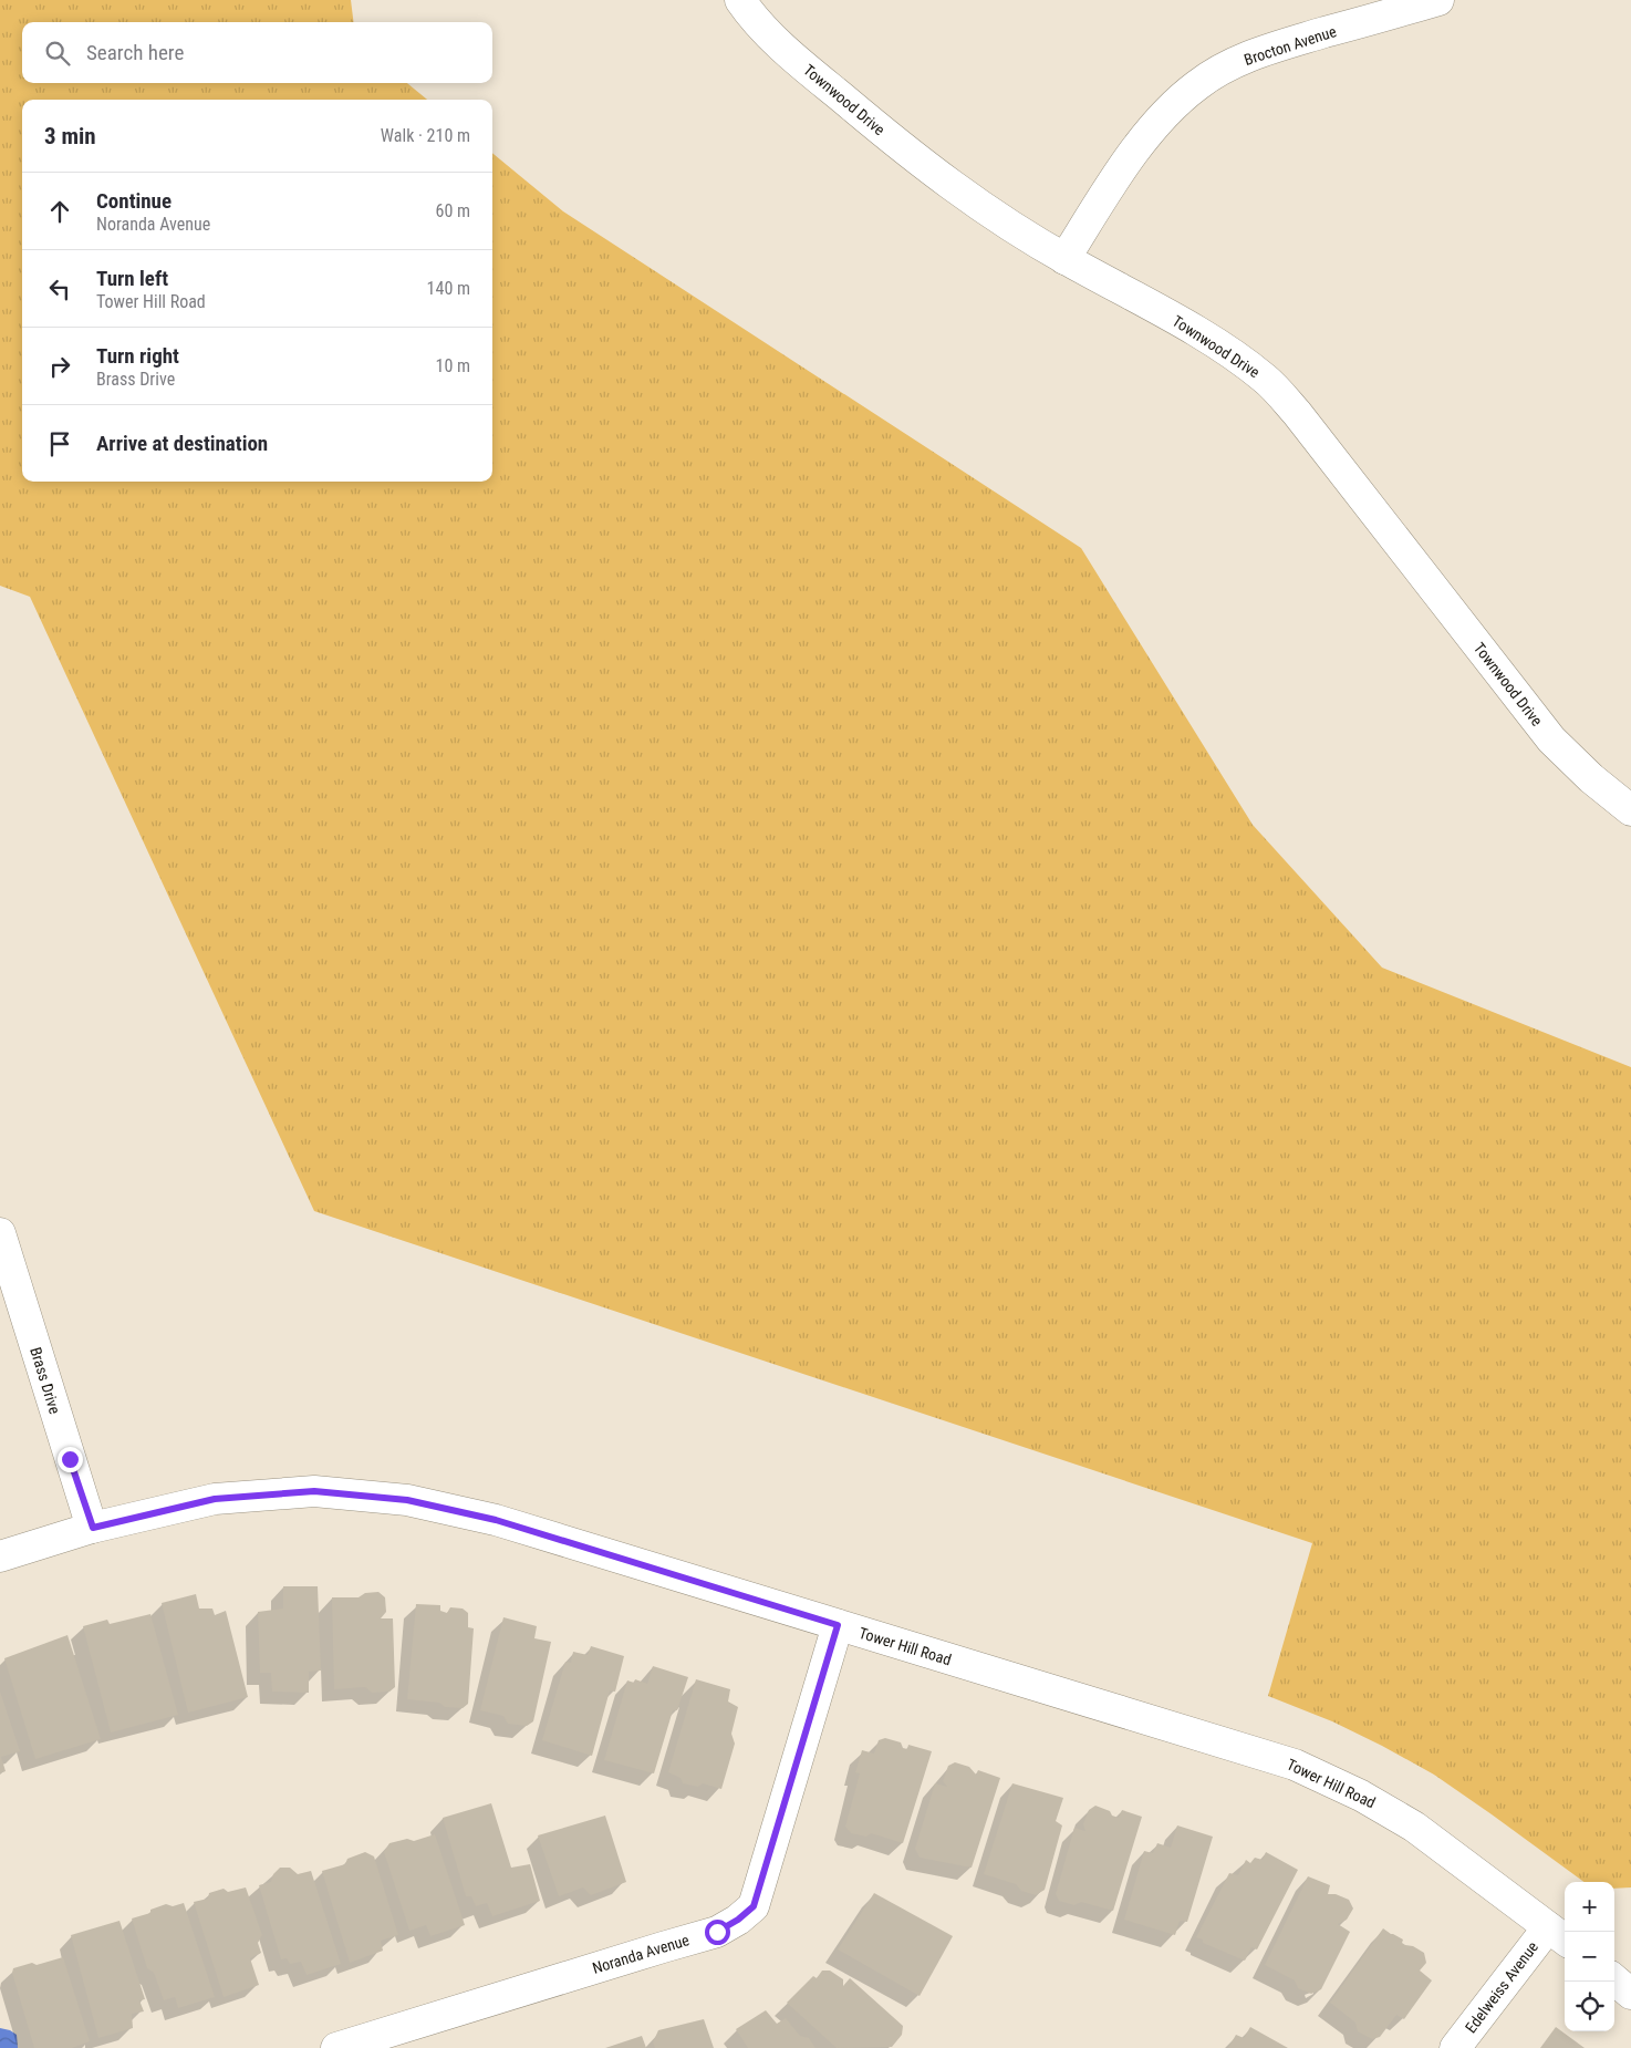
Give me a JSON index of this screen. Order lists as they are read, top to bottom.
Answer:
{
  "streets": {
    "street": [
      "Brocton Avenue",
      "Townwood Drive",
      "Brass Drive",
      "Tower Hill Road",
      "Noranda Avenue",
      "Edelweiss Avenue"
    ]
  },
  "crossings": [
    ["Brocton Avenue", "Townwood Drive"],
    ["Brass Drive", "Tower Hill Road"],
    ["Tower Hill Road", "Noranda Avenue"],
    ["Tower Hill Road", "Edelweiss Avenue"]
  ],
  "page": {
    "search": "Search here",
    "heading": ["3 min", "Walk · 210 m"],
    "list": [
      ["Continue", "Noranda Avenue", "60 m"],
      ["Turn left", "Tower Hill Road", "140 m"],
      ["Turn right", "Brass Drive", "10 m"],
      "Arrive at destination"
    ],
    "map_buttons": ["+", "−"]
  }
}
